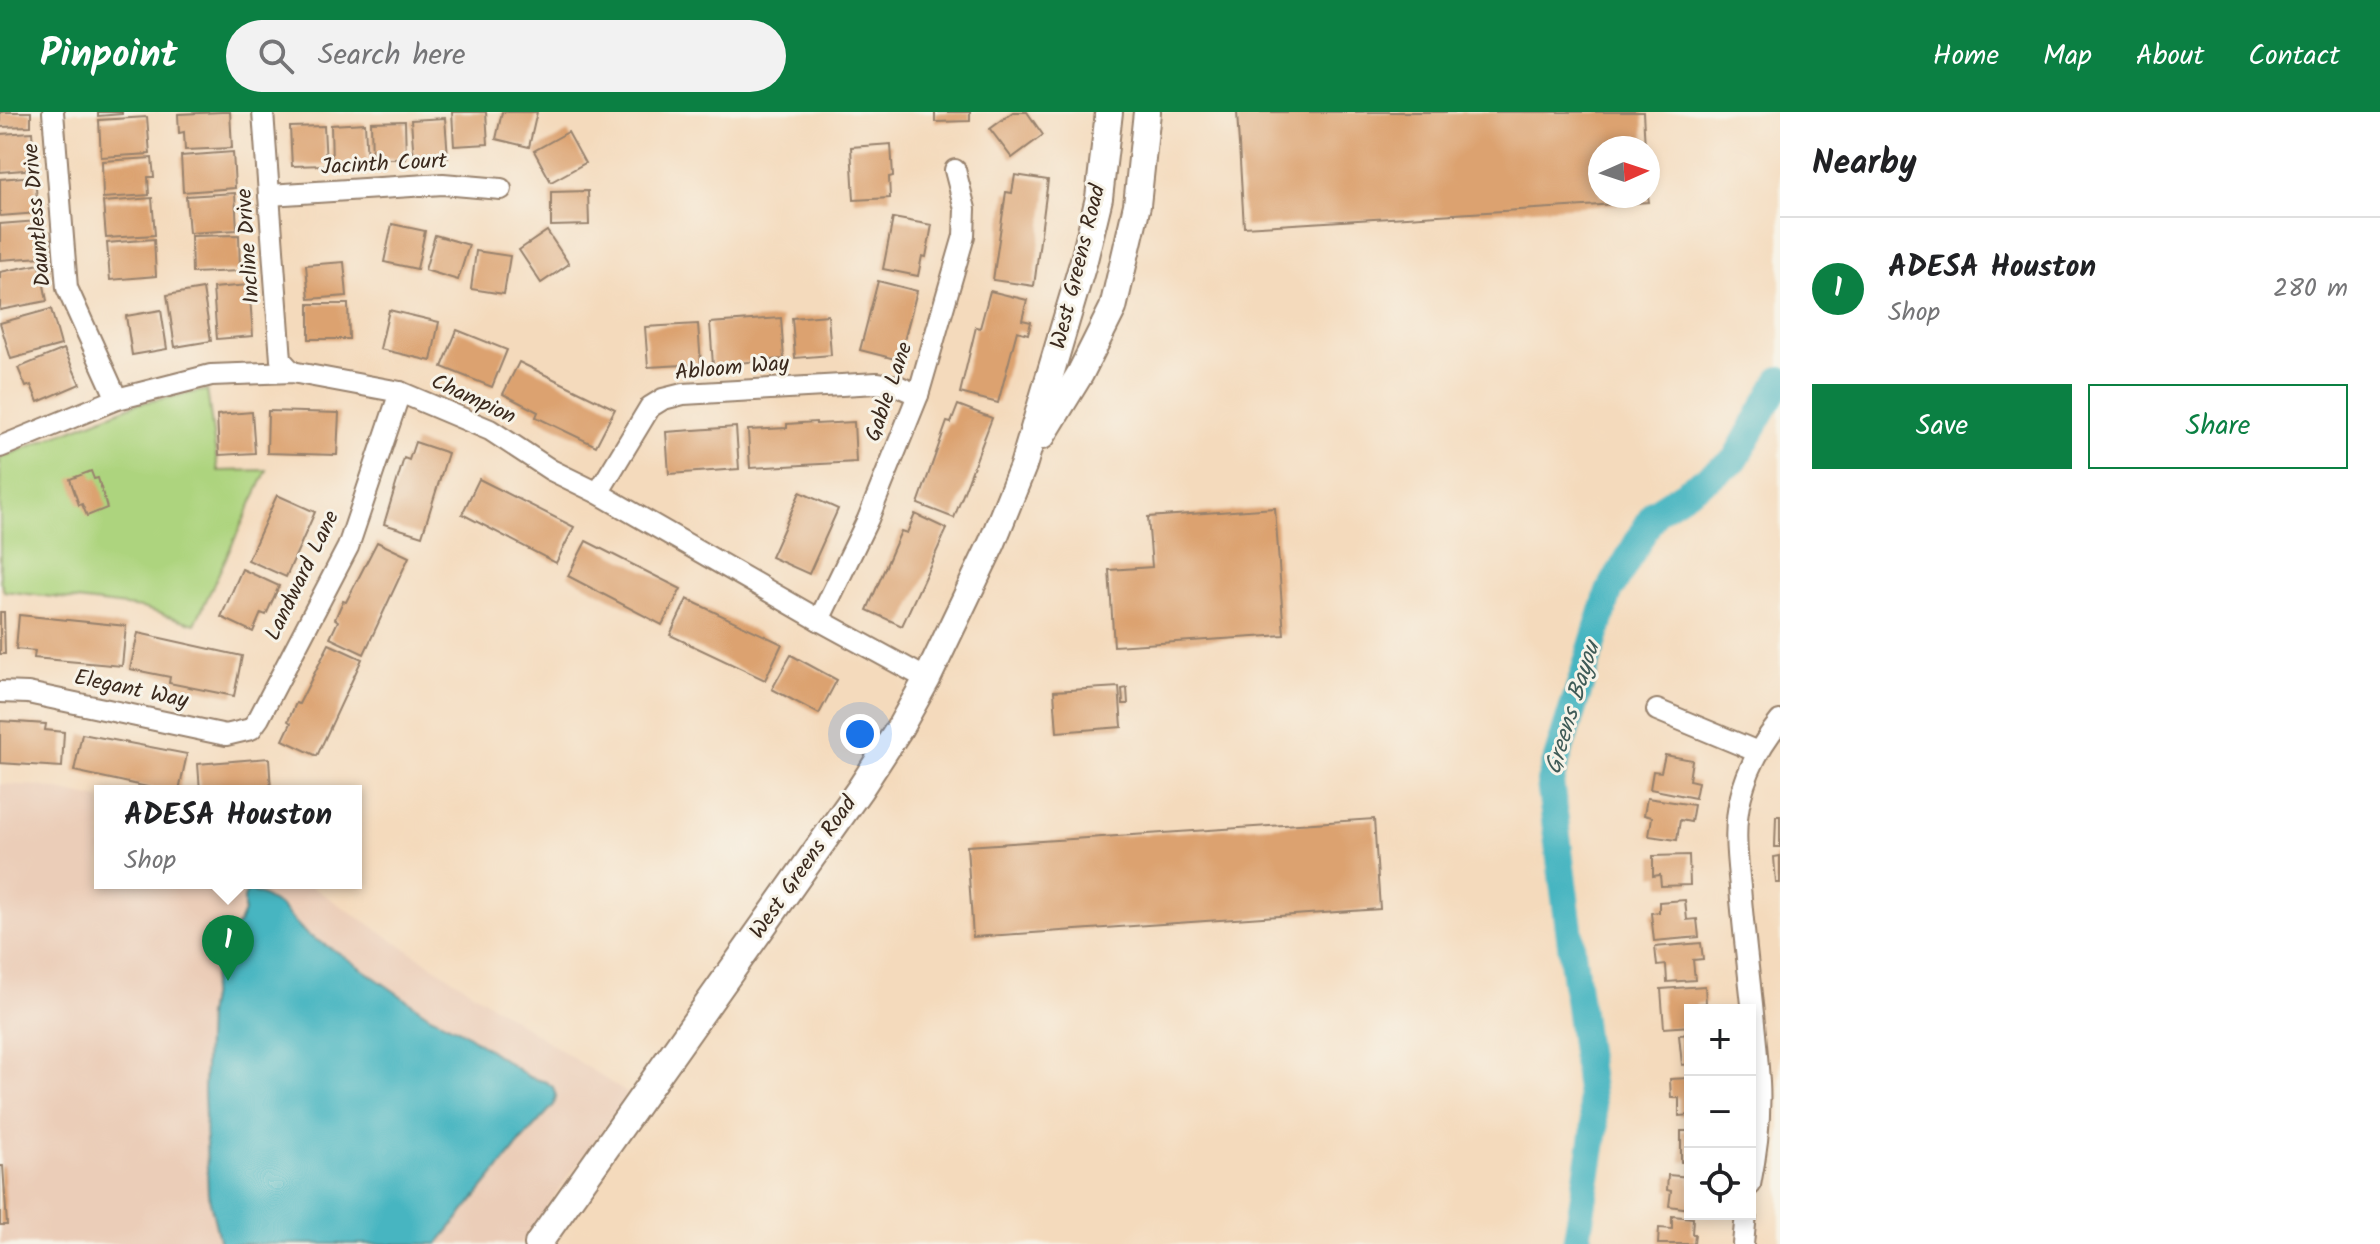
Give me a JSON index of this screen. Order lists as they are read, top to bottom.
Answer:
{
  "streets": {
    "main road": ["West Greens Road"],
    "street": [
      "Jacinth Court",
      "Dauntless Drive",
      "Incline Drive",
      "Abloom Way",
      "Gable Lane",
      "Champion",
      "Landward Lane",
      "Elegant Way"
    ]
  },
  "crossings": [
    ["Jacinth Court", "Incline Drive"],
    ["Dauntless Drive", "Champion"],
    ["Incline Drive", "Champion"],
    ["West Greens Road", "Champion"],
    ["Abloom Way", "Gable Lane"],
    ["Abloom Way", "Champion"],
    ["Gable Lane", "Champion"],
    ["Champion", "Landward Lane"],
    ["Landward Lane", "Elegant Way"]
  ],
  "water": ["Greens Bayou"],
  "north": "right",
  "page": {
    "header": "Pinpoint",
    "search": "Search here",
    "nav": [
      "Home",
      "Map",
      "About",
      "Contact"
    ],
    "heading": "Nearby",
    "list": [
      {
        "mark": "1",
        "name": "ADESA Houston",
        "note": "Shop",
        "value": "280 m"
      }
    ],
    "buttons": ["Save", "Share"],
    "popup": ["ADESA Houston", "Shop"],
    "pins": "1",
    "map_buttons": ["+", "−"]
  }
}
